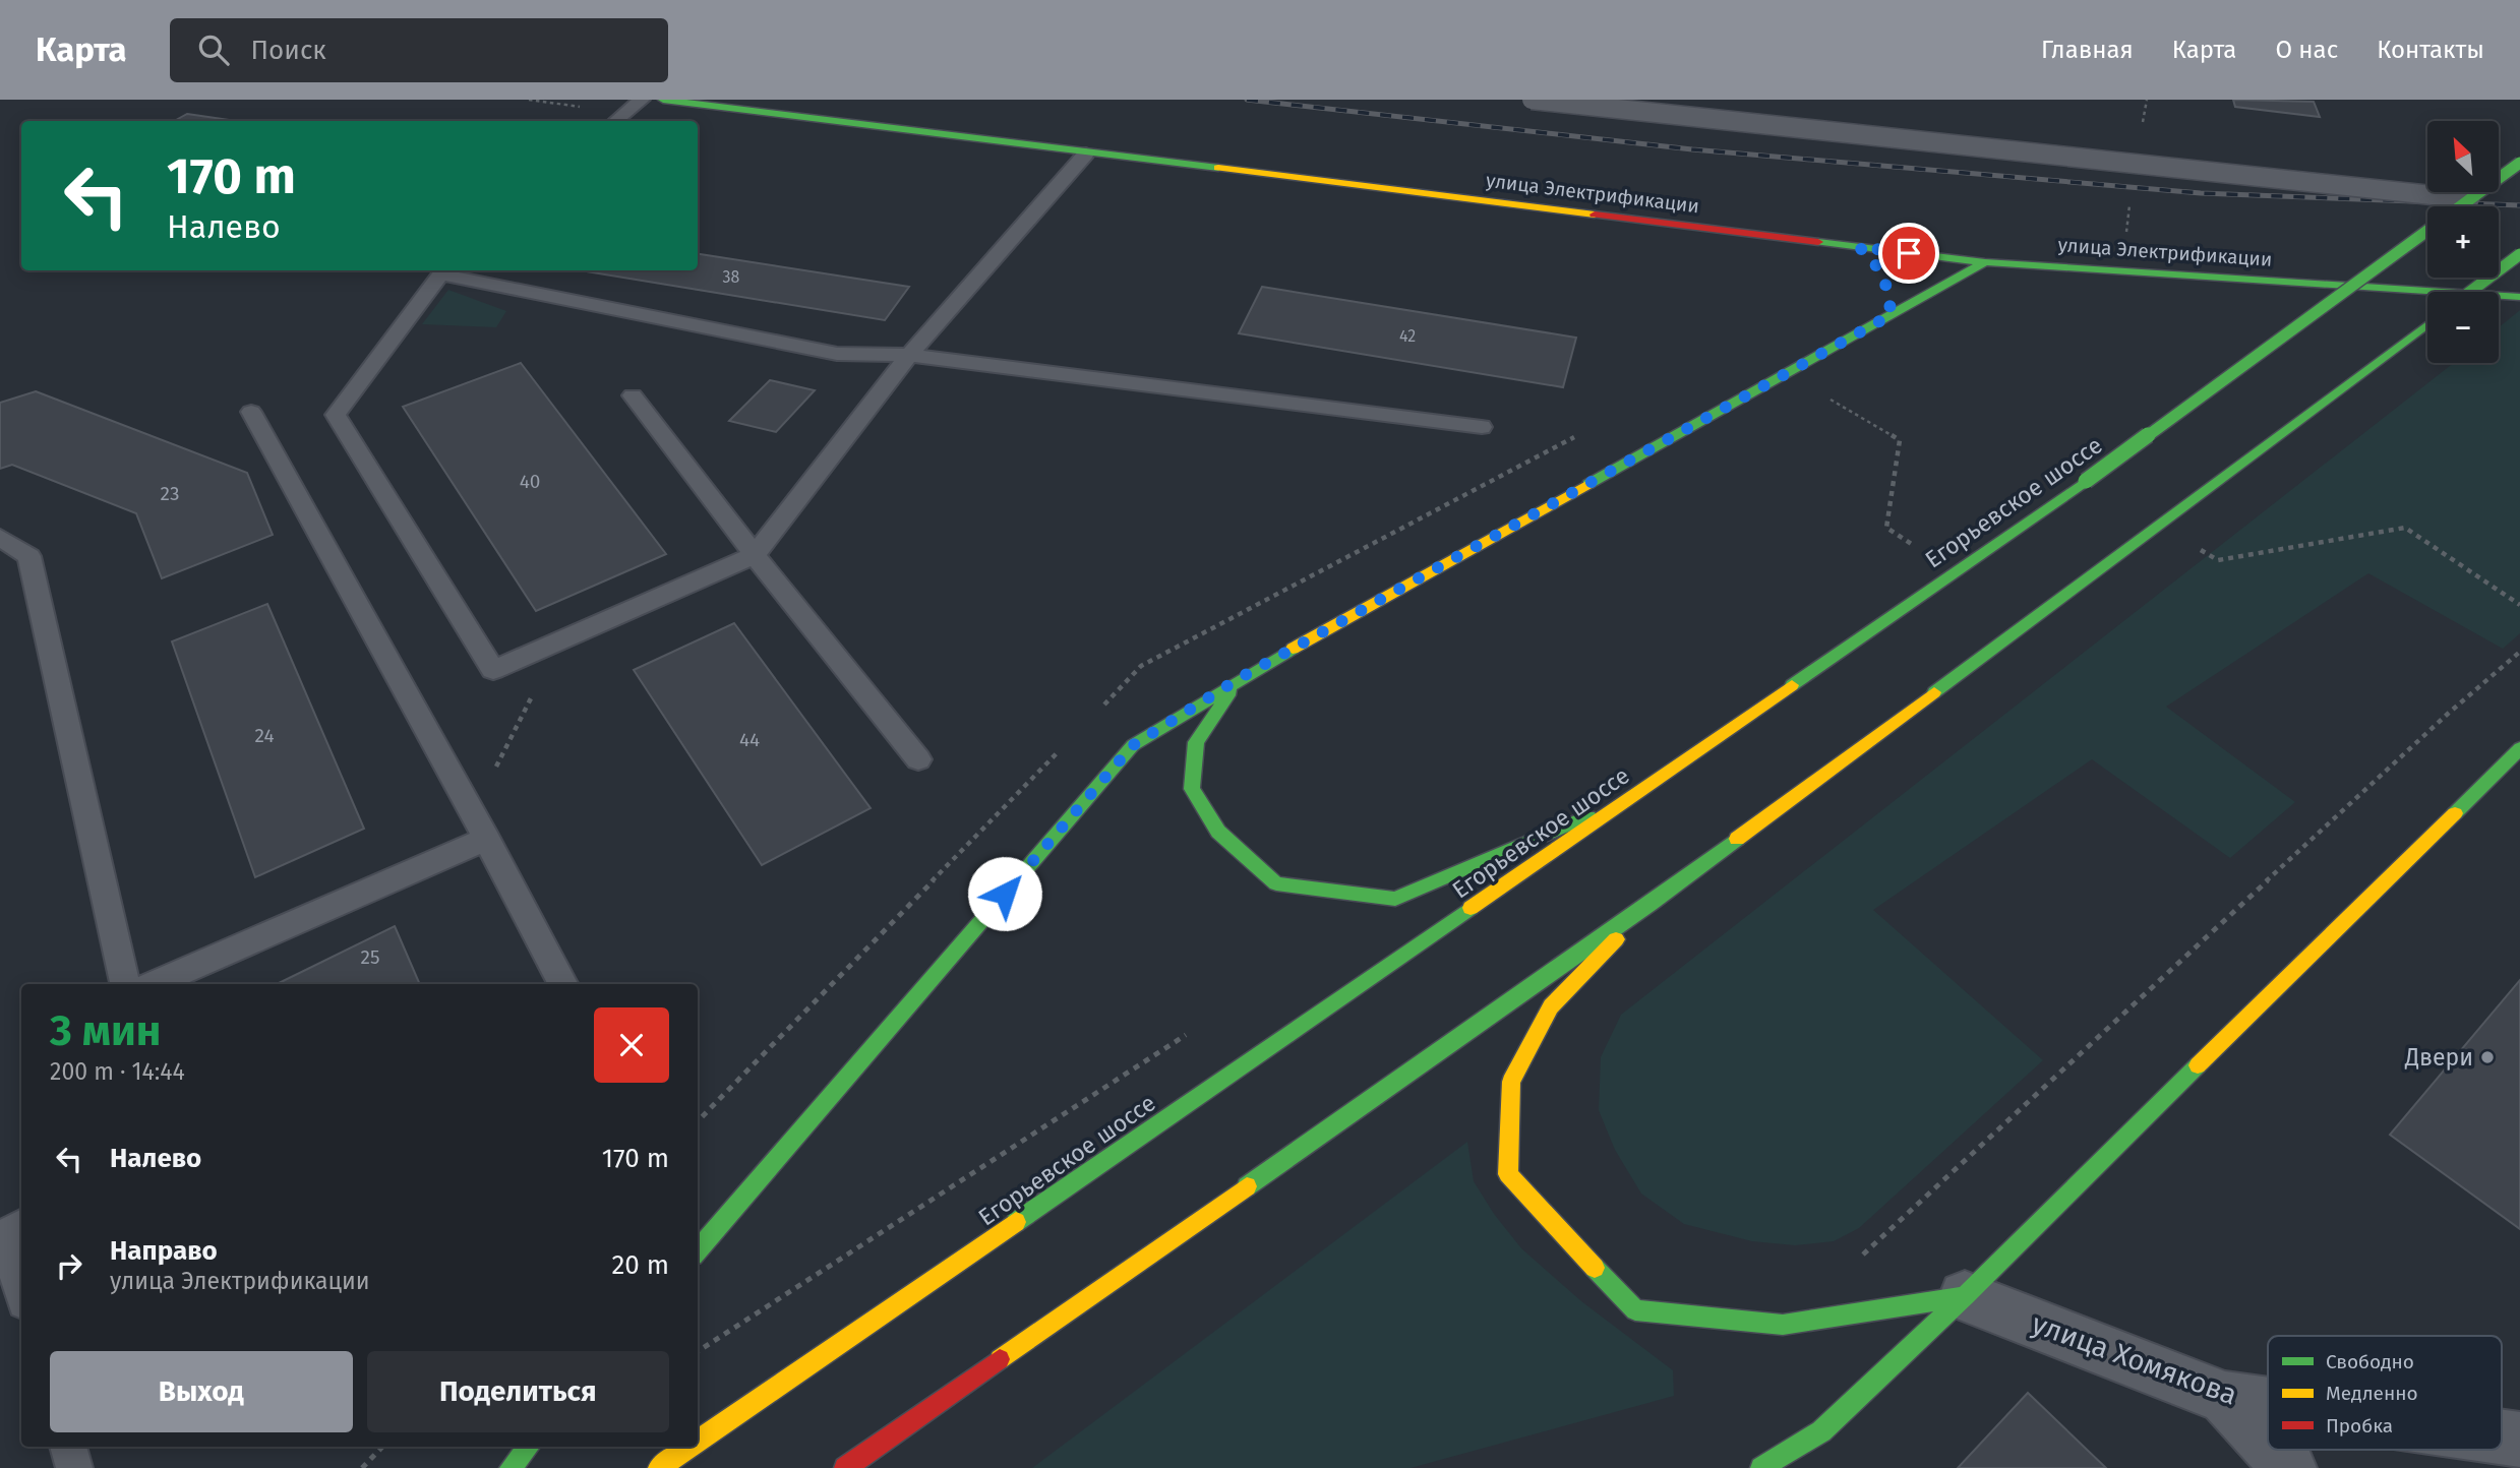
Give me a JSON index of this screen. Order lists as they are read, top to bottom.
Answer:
{
  "streets": {
    "main road": ["улица Электрификации", "Егорьевское шоссе"],
    "street": ["улица Хомякова"]
  },
  "places": ["Двери"],
  "house_numbers": [
    "38",
    "42",
    "40",
    "23",
    "24",
    "44",
    "25"
  ],
  "legend": ["Свободно", "Медленно", "Пробка"],
  "north": "top left",
  "page": {
    "header": "Карта",
    "search": "Поиск",
    "nav": [
      "Главная",
      "Карта",
      "О нас",
      "Контакты"
    ],
    "map_buttons": ["+", "−"],
    "turn": ["170 m", "Налево"],
    "heading": ["3 мин", "200 m · 14:44"],
    "list": [
      {
        "name": "Налево",
        "value": "170 m"
      },
      {
        "name": "Направо",
        "note": "улица Электрификации",
        "value": "20 m"
      }
    ],
    "buttons": ["Выход", "Поделиться"]
  }
}
